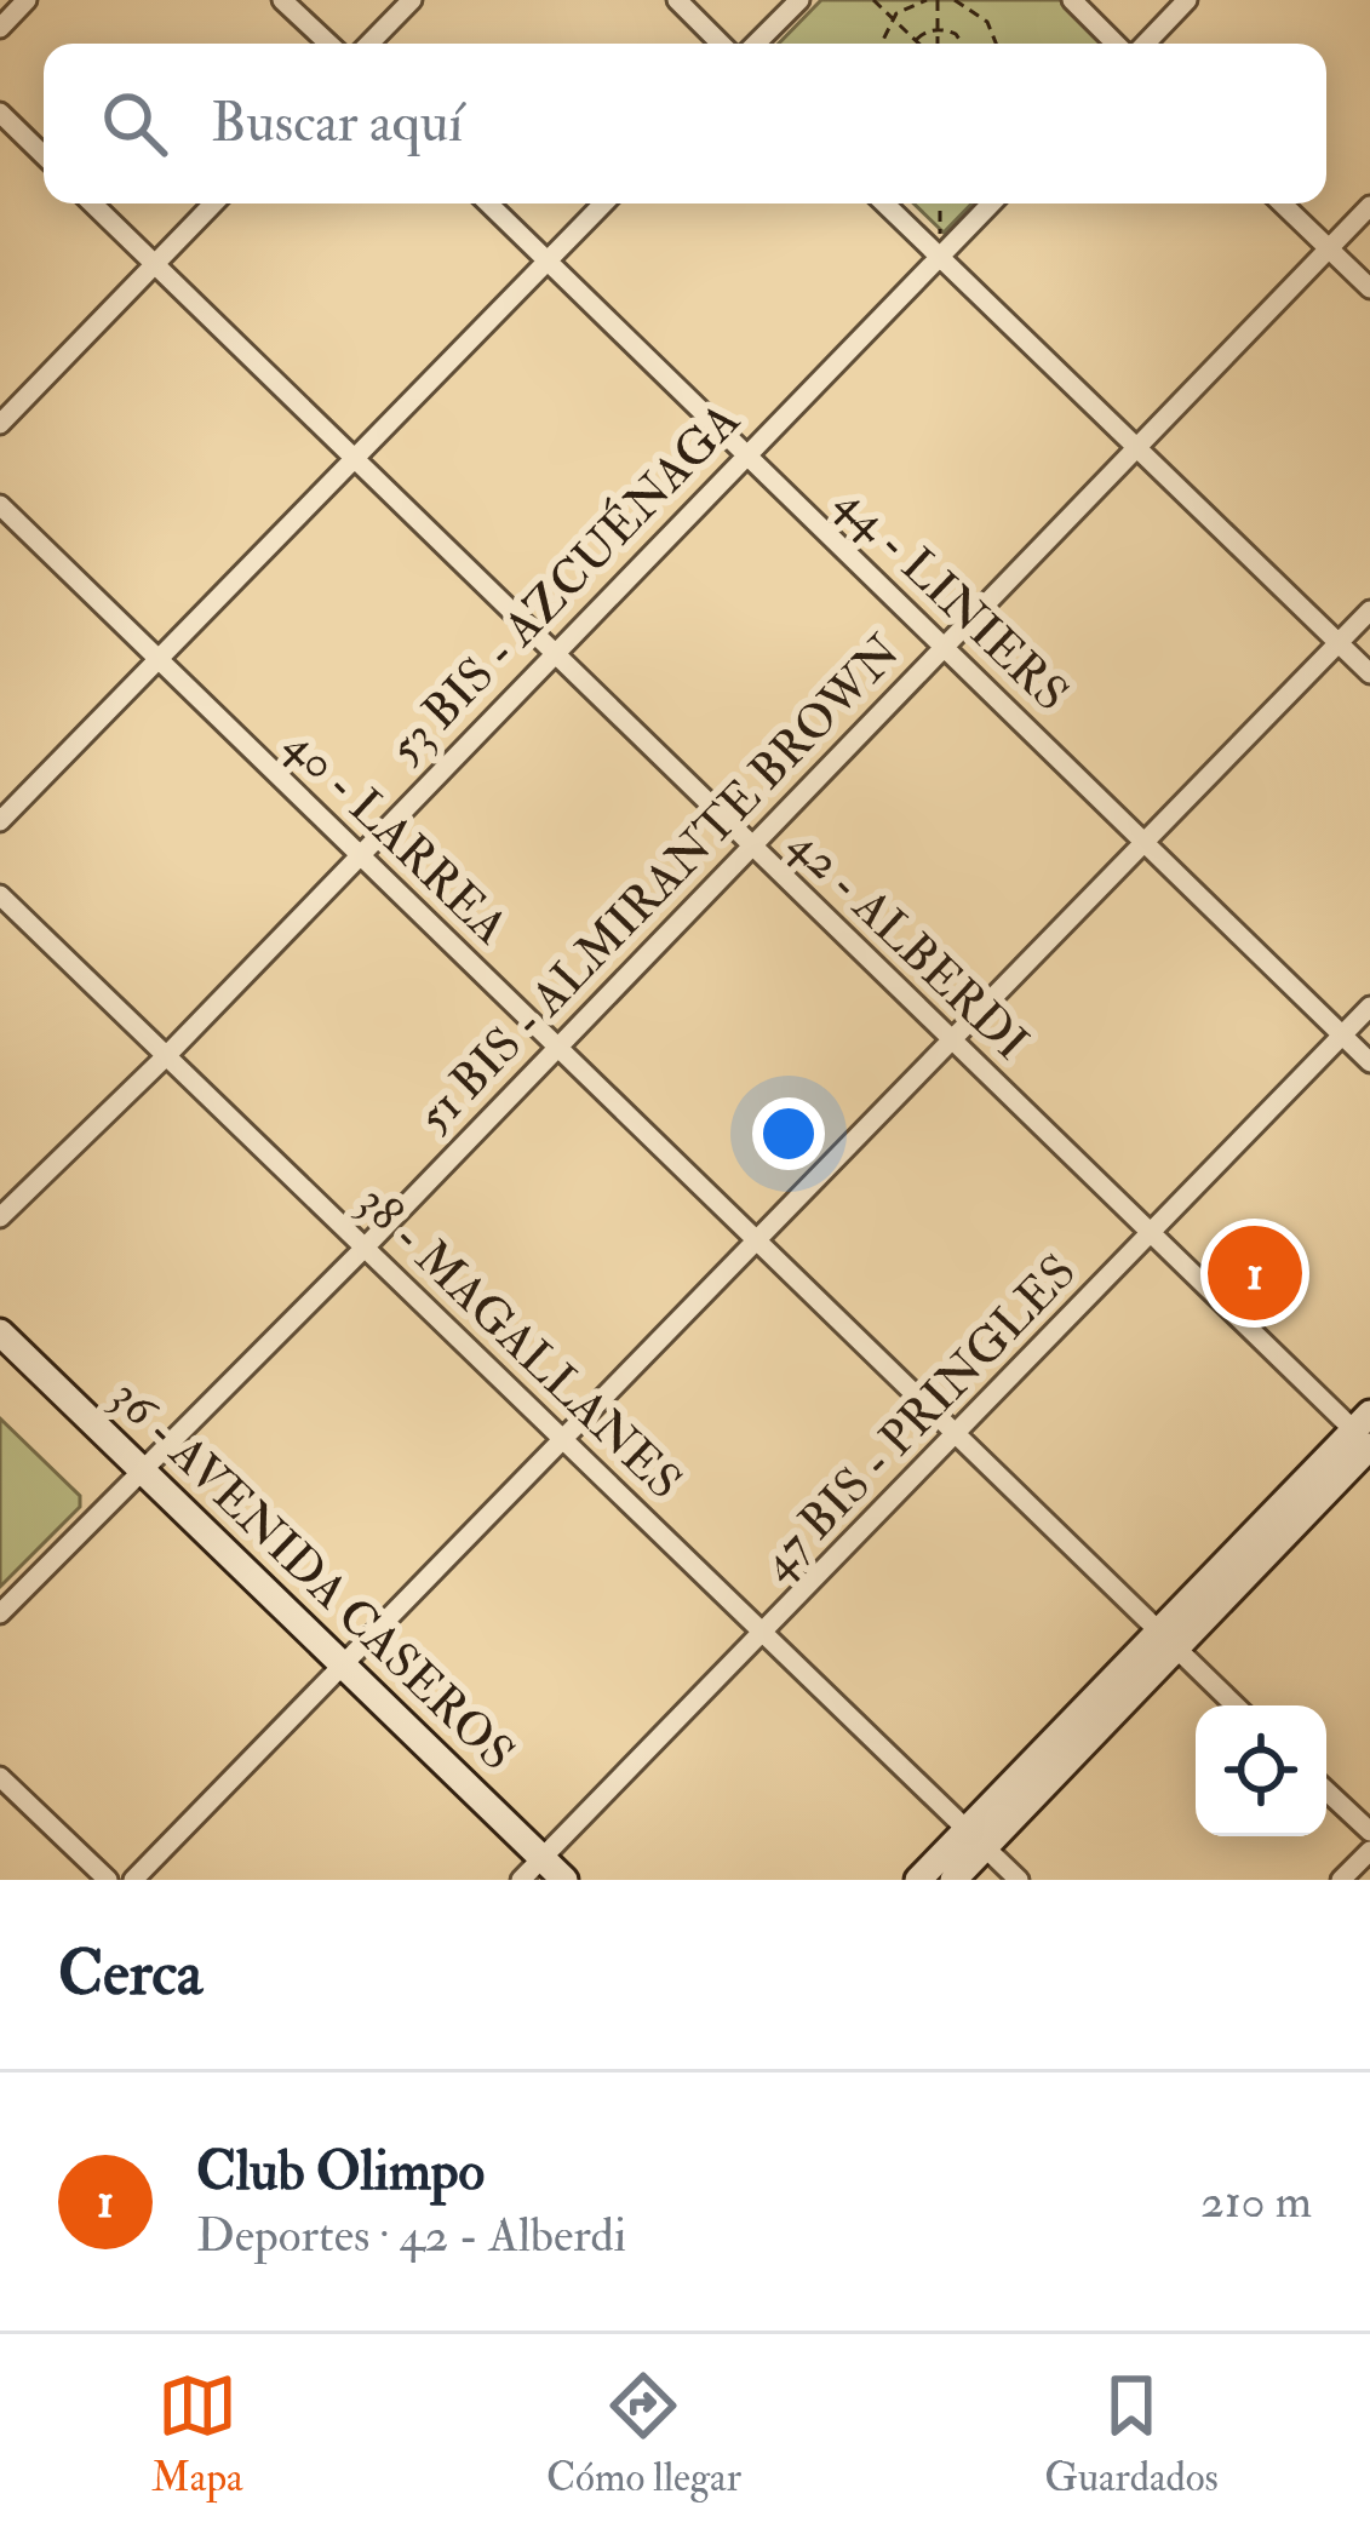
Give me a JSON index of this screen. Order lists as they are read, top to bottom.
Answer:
{
  "streets": {
    "main road": ["36 - AVENIDA CASEROS"],
    "street": [
      "53 BIS - AZCUÉNAGA",
      "44 - LINIERS",
      "40 - LARREA",
      "51 BIS - ALMIRANTE BROWN",
      "42 - ALBERDI",
      "38 - MAGALLANES",
      "47 BIS - PRINGLES"
    ]
  },
  "crossings": [
    ["53 BIS - AZCUÉNAGA", "44 - LINIERS"],
    ["53 BIS - AZCUÉNAGA", "40 - LARREA"],
    ["53 BIS - AZCUÉNAGA", "42 - ALBERDI"],
    ["53 BIS - AZCUÉNAGA", "38 - MAGALLANES"],
    ["44 - LINIERS", "51 BIS - ALMIRANTE BROWN"],
    ["44 - LINIERS", "47 BIS - PRINGLES"],
    ["40 - LARREA", "51 BIS - ALMIRANTE BROWN"],
    ["40 - LARREA", "47 BIS - PRINGLES"],
    ["51 BIS - ALMIRANTE BROWN", "42 - ALBERDI"],
    ["51 BIS - ALMIRANTE BROWN", "38 - MAGALLANES"],
    ["51 BIS - ALMIRANTE BROWN", "36 - AVENIDA CASEROS"],
    ["42 - ALBERDI", "47 BIS - PRINGLES"],
    ["38 - MAGALLANES", "47 BIS - PRINGLES"],
    ["47 BIS - PRINGLES", "36 - AVENIDA CASEROS"]
  ],
  "page": {
    "search": "Buscar aquí",
    "pins": "1",
    "heading": "Cerca",
    "list": [
      {
        "mark": "1",
        "name": "Club Olimpo",
        "note": "Deportes · 42 - Alberdi",
        "value": "210 m"
      }
    ],
    "nav": ["Mapa", "Cómo llegar", "Guardados"]
  }
}
